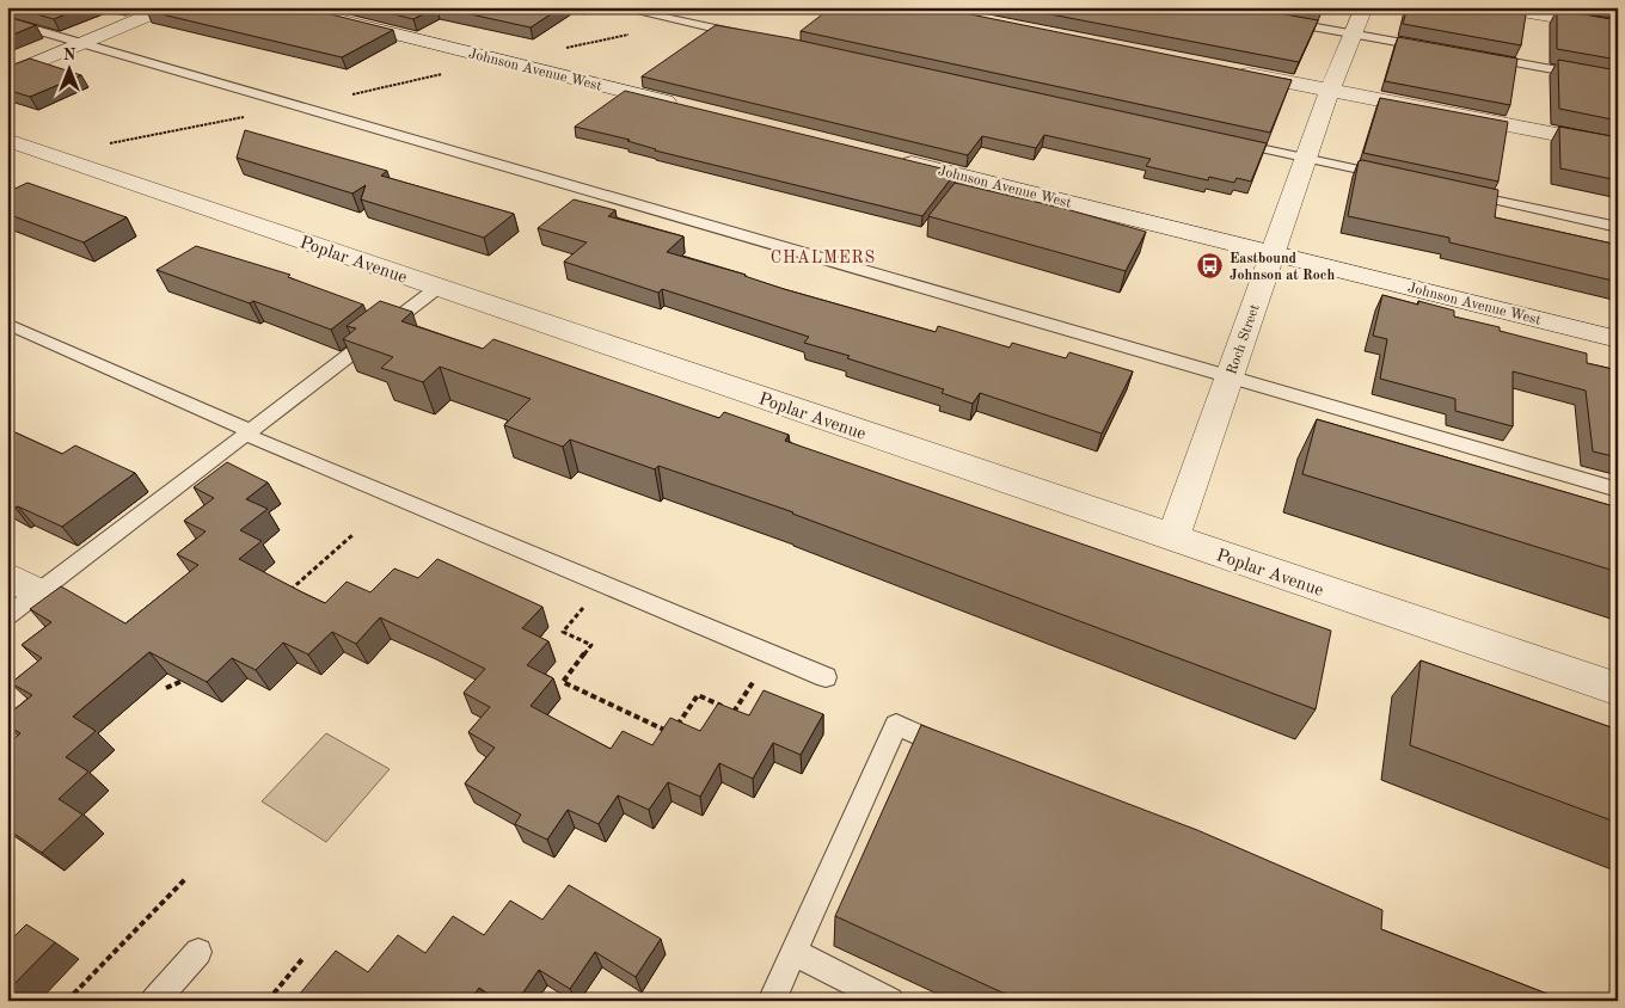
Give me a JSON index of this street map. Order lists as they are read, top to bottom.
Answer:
{
  "streets": {
    "street": ["Johnson Avenue West", "Poplar Avenue", "Roch Street"]
  },
  "crossings": [
    ["Johnson Avenue West", "Roch Street"],
    ["Poplar Avenue", "Roch Street"]
  ],
  "districts": ["CHALMERS"],
  "places": {
    "bus stop": ["Eastbound Johnson at Roch"]
  },
  "north": "top"
}
